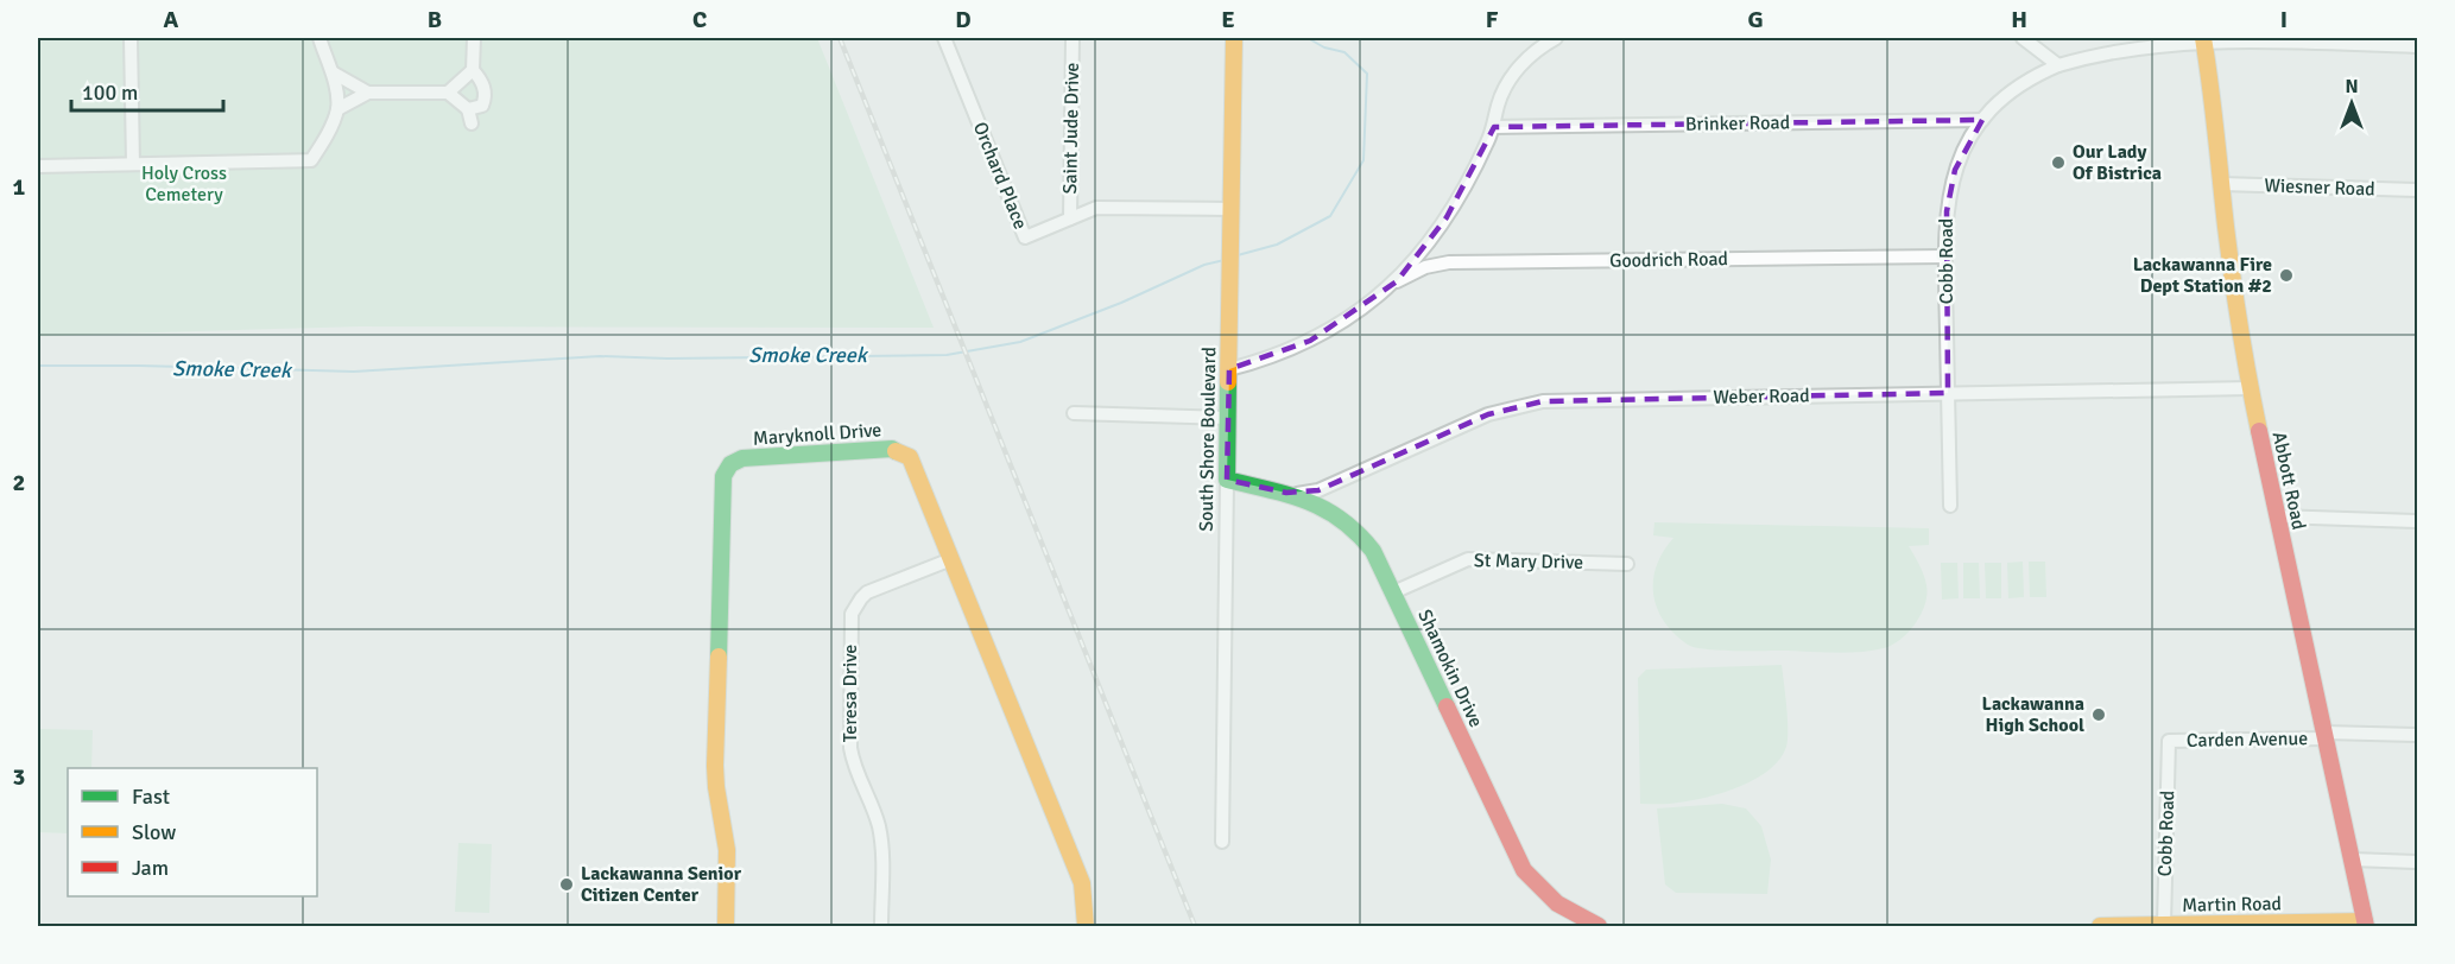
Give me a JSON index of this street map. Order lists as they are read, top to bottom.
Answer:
{
  "streets": {
    "street": [
      "Brinker Road",
      "Saint Jude Drive",
      "Orchard Place",
      "Wiesner Road",
      "Goodrich Road",
      "Cobb Road",
      "Weber Road",
      "Maryknoll Drive",
      "South Shore Boulevard",
      "Abbott Road",
      "St Mary Drive",
      "Shamokin Drive",
      "Teresa Drive",
      "Carden Avenue",
      "Martin Road"
    ]
  },
  "crossings": [
    ["Brinker Road", "Cobb Road"],
    ["Saint Jude Drive", "Orchard Place"],
    ["Orchard Place", "South Shore Boulevard"],
    ["Wiesner Road", "Abbott Road"],
    ["Goodrich Road", "Cobb Road"],
    ["Cobb Road", "Weber Road"],
    ["Cobb Road", "Abbott Road"],
    ["Cobb Road", "Carden Avenue"],
    ["Cobb Road", "Martin Road"],
    ["Weber Road", "Abbott Road"],
    ["Weber Road", "Shamokin Drive"],
    ["Maryknoll Drive", "Teresa Drive"],
    ["South Shore Boulevard", "Shamokin Drive"],
    ["Abbott Road", "Carden Avenue"],
    ["Abbott Road", "Martin Road"],
    ["St Mary Drive", "Shamokin Drive"]
  ],
  "water": ["Smoke Creek"],
  "parks": ["Holy Cross Cemetery"],
  "places": [
    "Our Lady Of Bistrica",
    "Lackawanna Fire Dept Station #2",
    "Lackawanna High School",
    "Lackawanna Senior Citizen Center"
  ],
  "legend": ["Fast", "Slow", "Jam"],
  "scale_bar": "100 m",
  "north": "top",
  "grid": {
    "columns": [
      "A",
      "B",
      "C",
      "D",
      "E",
      "F",
      "G",
      "H",
      "I"
    ],
    "rows": ["1", "2", "3"]
  }
}
